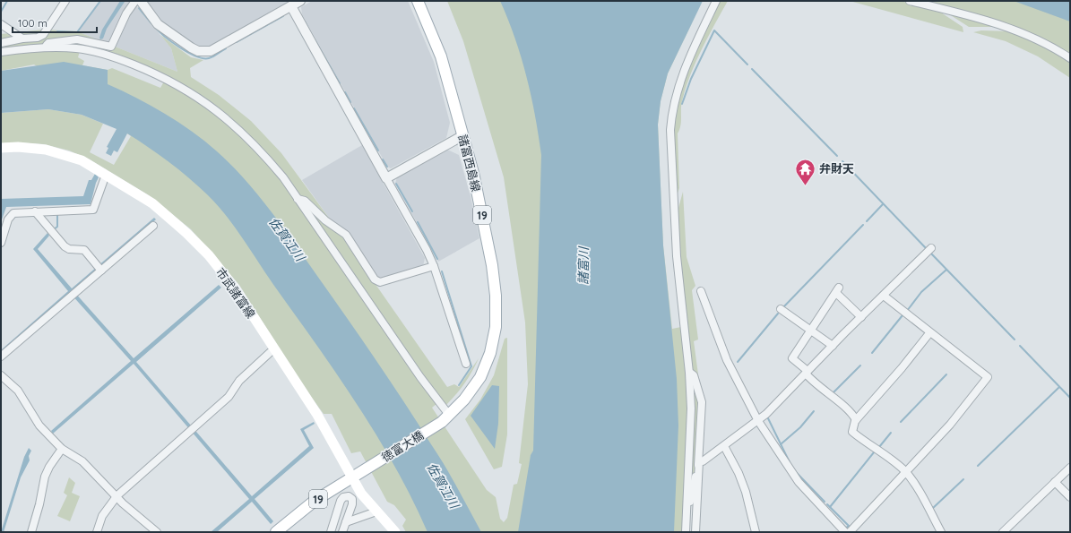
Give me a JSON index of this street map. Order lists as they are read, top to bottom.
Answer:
{
  "streets": {
    "main road": [
      "諸富西島線",
      "19",
      "市武諸富線",
      "徳富大橋"
    ]
  },
  "crossings": [
    ["諸富西島線", "徳富大橋"],
    ["19", "市武諸富線"],
    ["19", "徳富大橋"],
    ["市武諸富線", "徳富大橋"]
  ],
  "water": ["佐賀江川", "諸富川"],
  "places": {
    "temple": ["弁財天"]
  },
  "scale_bar": "100 m"
}
